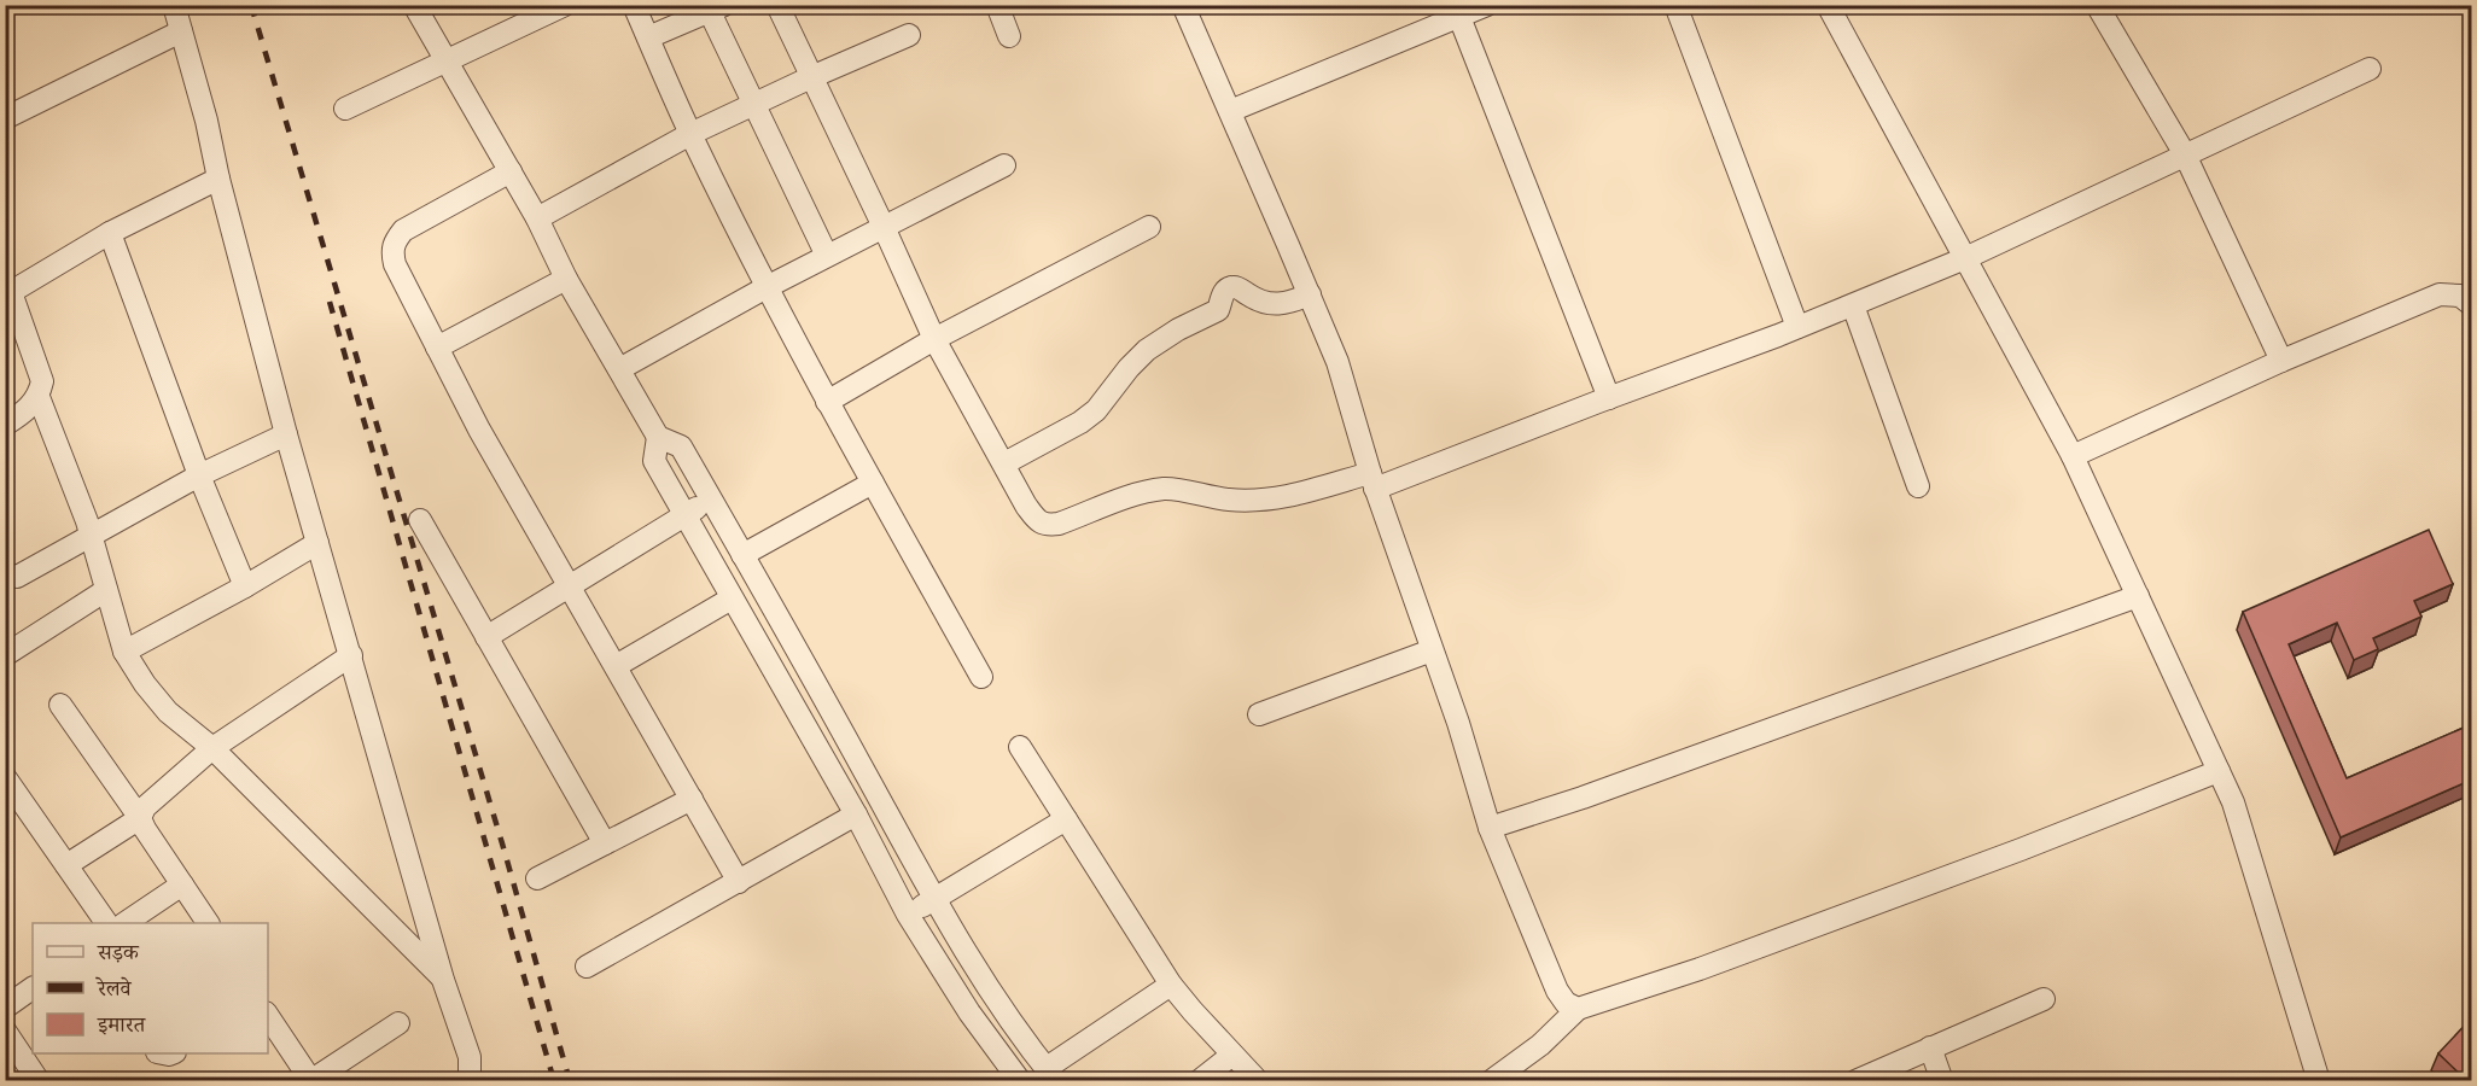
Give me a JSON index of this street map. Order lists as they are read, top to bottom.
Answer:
{
  "legend": ["सड़क", "रेलवे", "इमारत"]
}
